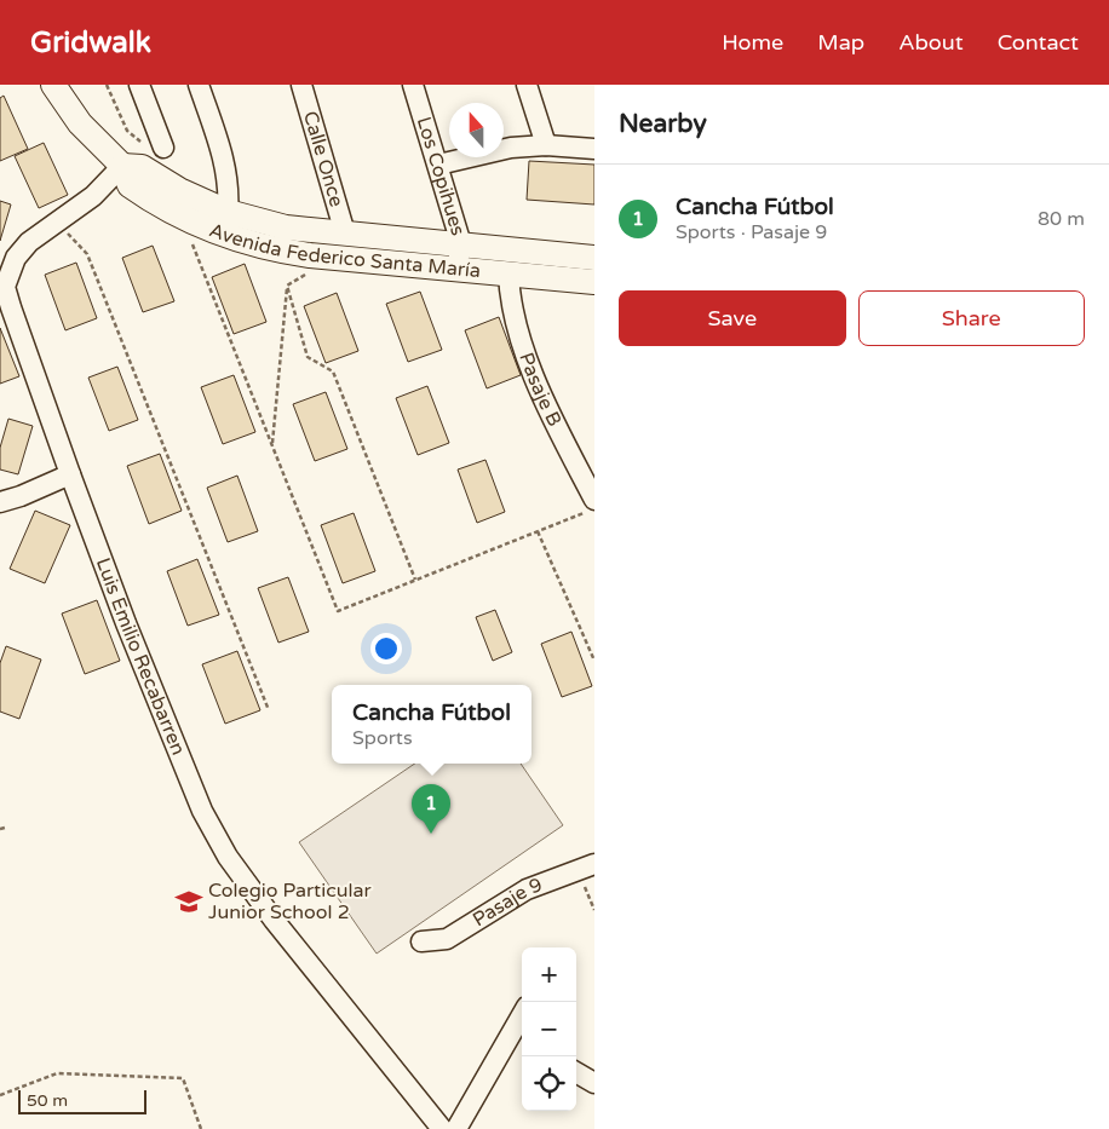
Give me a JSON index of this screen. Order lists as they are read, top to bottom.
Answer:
{
  "streets": {
    "main road": ["Avenida Federico Santa María"],
    "street": [
      "Calle Once",
      "Los Copihues",
      "Pasaje B",
      "Luis Emilio Recabarren",
      "Pasaje 9"
    ]
  },
  "crossings": [
    ["Calle Once", "Avenida Federico Santa María"],
    ["Los Copihues", "Avenida Federico Santa María"],
    ["Avenida Federico Santa María", "Pasaje B"],
    ["Avenida Federico Santa María", "Luis Emilio Recabarren"]
  ],
  "places": {
    "school or university": ["Colegio Particular Junior School 2"]
  },
  "scale_bar": "50 m",
  "north": "top",
  "page": {
    "header": "Gridwalk",
    "nav": [
      "Home",
      "Map",
      "About",
      "Contact"
    ],
    "heading": "Nearby",
    "list": [
      {
        "mark": "1",
        "name": "Cancha Fútbol",
        "note": "Sports · Pasaje 9",
        "value": "80 m"
      }
    ],
    "buttons": ["Save", "Share"],
    "popup": ["Cancha Fútbol", "Sports"],
    "pins": "1",
    "map_buttons": ["+", "−"],
    "scale": "50 m"
  }
}
